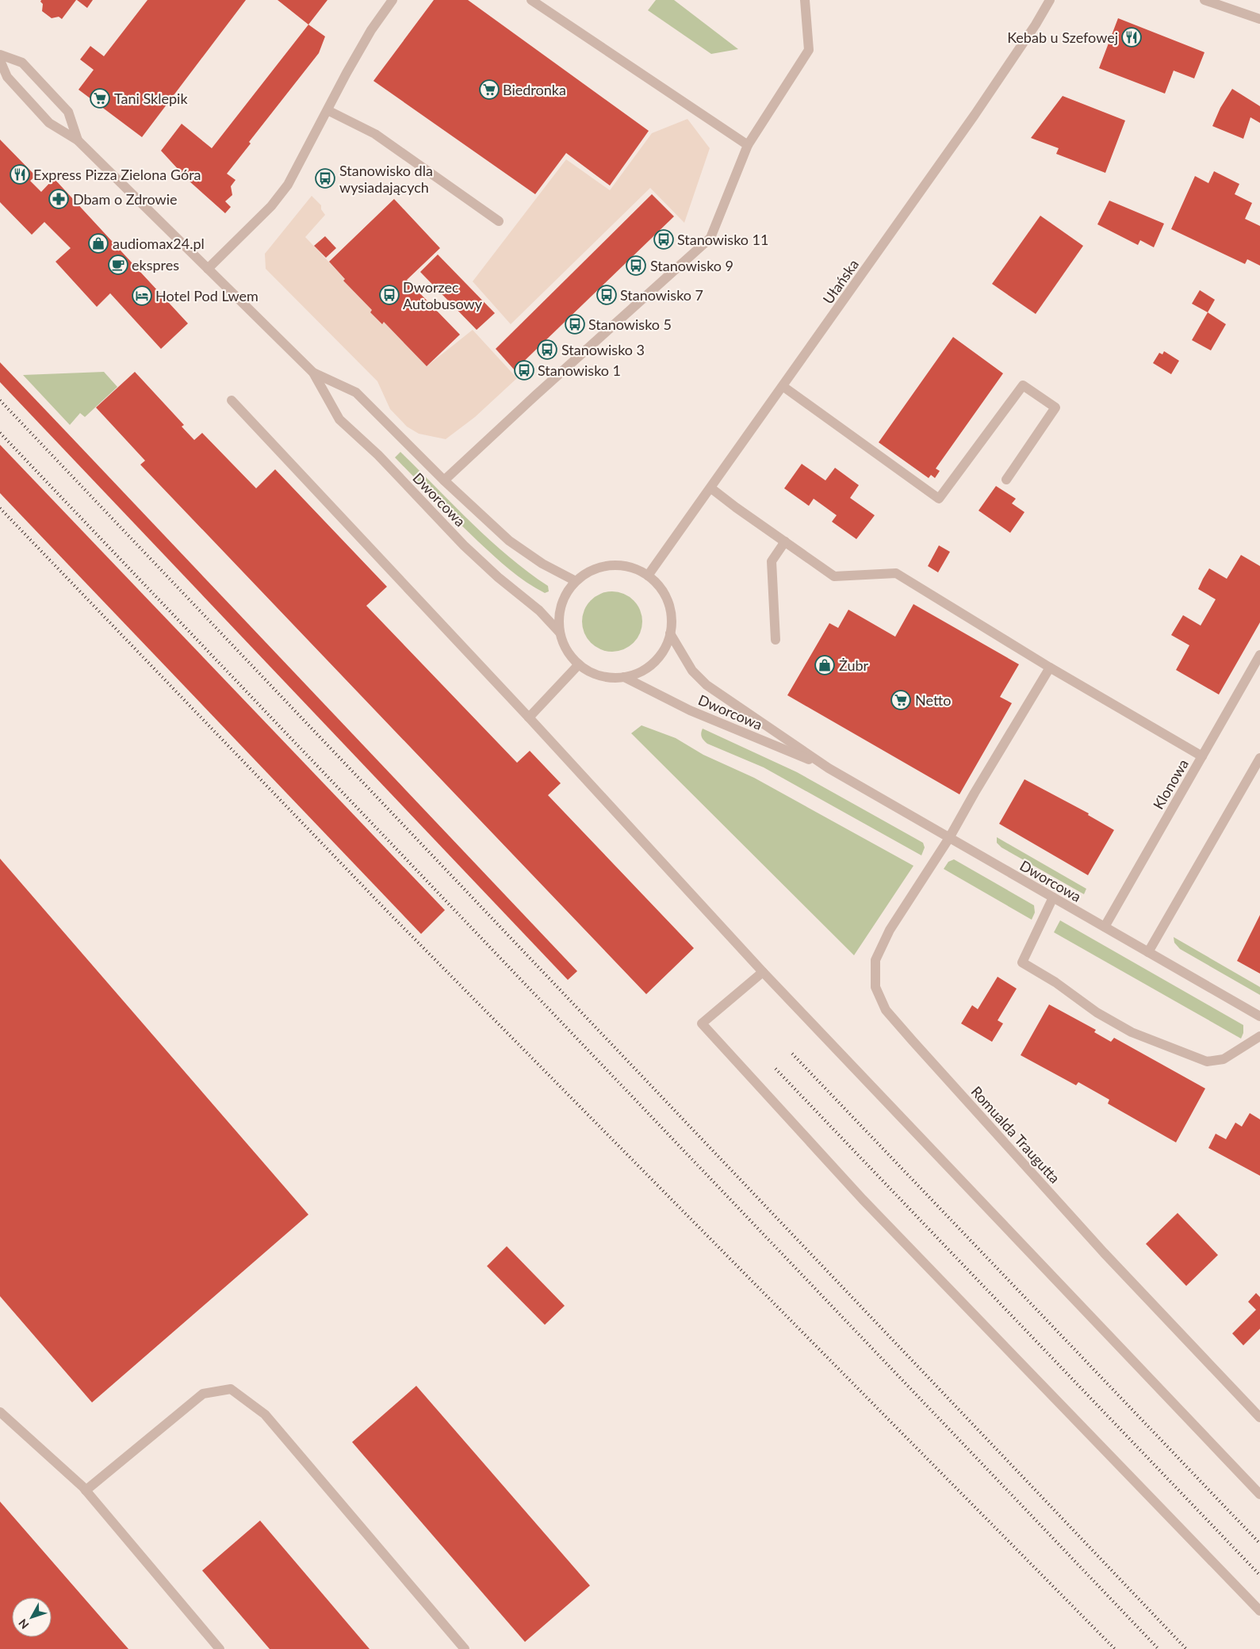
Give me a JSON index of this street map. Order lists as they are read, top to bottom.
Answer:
{
  "streets": {
    "street": [
      "Ułańska",
      "Dworcowa",
      "Klonowa",
      "Romualda Traugutta"
    ]
  },
  "crossings": [
    ["Ułańska", "Dworcowa"],
    ["Dworcowa", "Klonowa"],
    ["Dworcowa", "Romualda Traugutta"]
  ],
  "places": {
    "restaurant": ["Kebab u Szefowej", "Express Pizza Zielona Góra"],
    "supermarket": ["Biedronka", "Tani Sklepik", "Netto"],
    "bus stop": [
      "Stanowisko dla wysiadających",
      "Stanowisko 11",
      "Stanowisko 9",
      "Dworzec Autobusowy",
      "Stanowisko 7",
      "Stanowisko 5",
      "Stanowisko 3",
      "Stanowisko 1"
    ],
    "pharmacy": ["Dbam o Zdrowie"],
    "shop": ["audiomax24.pl", "Żubr"],
    "cafe": ["ekspres"],
    "hotel": ["Hotel Pod Lwem"]
  },
  "north": "bottom left"
}
